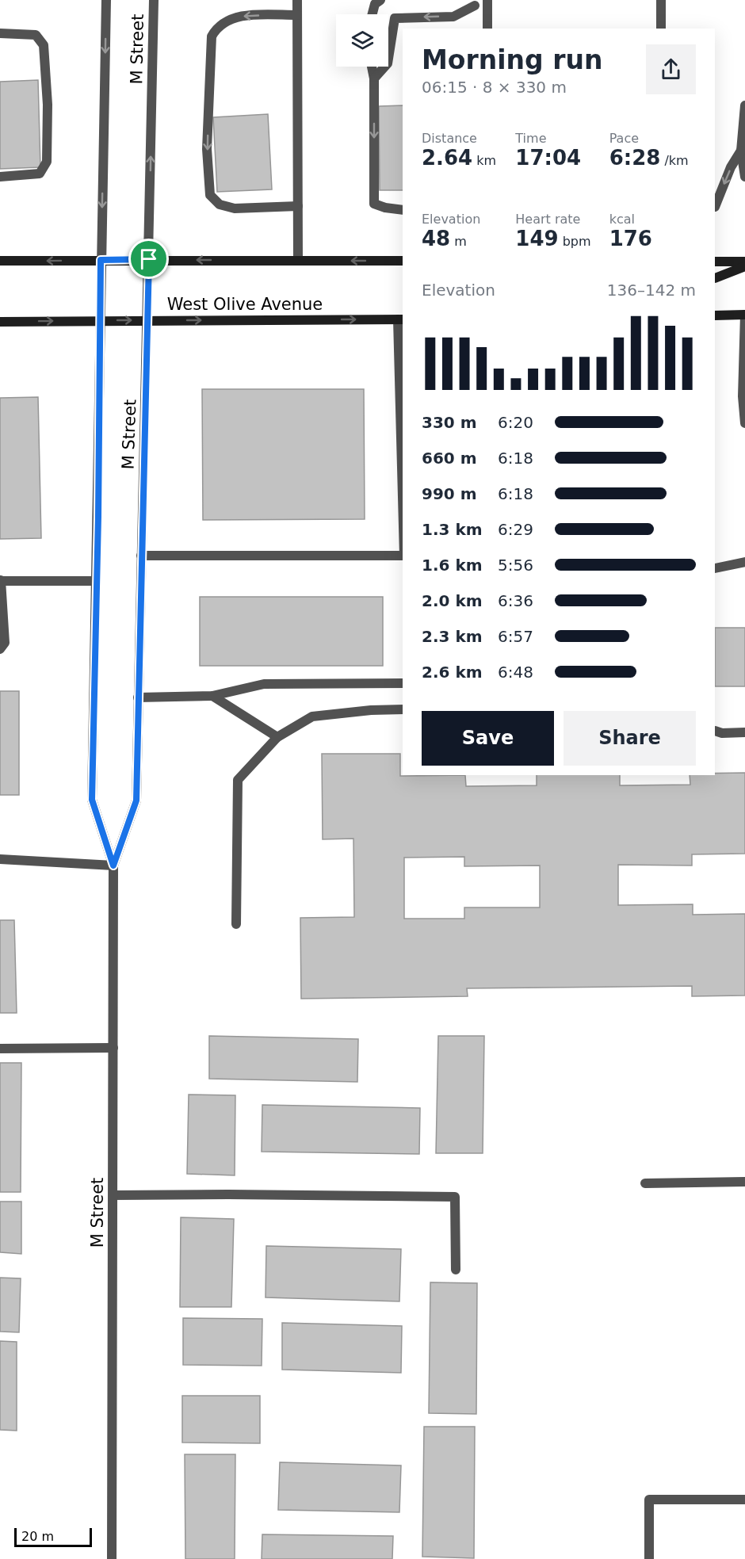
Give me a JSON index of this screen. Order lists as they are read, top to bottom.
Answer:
{
  "streets": {
    "main road": ["West Olive Avenue"],
    "street": ["M Street"]
  },
  "crossings": [
    ["M Street", "West Olive Avenue"]
  ],
  "scale_bar": "20 m",
  "page": {
    "heading": ["Morning run", "06:15 · 8 × 330 m"],
    "stats": [
      ["Distance", "2.64 km"],
      ["Time", "17:04"],
      ["Pace", "6:28 /km"],
      ["Elevation", "48 m"],
      ["Heart rate", "149 bpm"],
      ["kcal", "176"]
    ],
    "chart": ["Elevation", "136–142 m"],
    "list": [
      {
        "name": "330 m",
        "note": "6:20"
      },
      {
        "name": "660 m",
        "note": "6:18"
      },
      {
        "name": "990 m",
        "note": "6:18"
      },
      {
        "name": "1.3 km",
        "note": "6:29"
      },
      {
        "name": "1.6 km",
        "note": "5:56"
      },
      {
        "name": "2.0 km",
        "note": "6:36"
      },
      {
        "name": "2.3 km",
        "note": "6:57"
      },
      {
        "name": "2.6 km",
        "note": "6:48"
      }
    ],
    "buttons": ["Save", "Share"],
    "scale": "20 m"
  }
}
